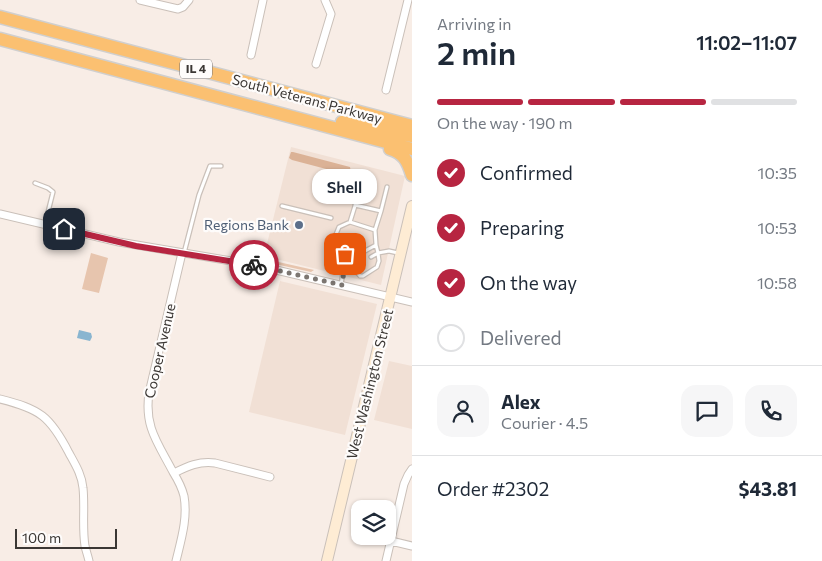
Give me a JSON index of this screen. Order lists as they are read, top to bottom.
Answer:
{
  "streets": {
    "highway": ["IL 4", "South Veterans Parkway"],
    "street": ["Cooper Avenue", "West Washington Street"]
  },
  "places": ["Regions Bank", "Shell"],
  "scale_bar": "100 m",
  "page": {
    "heading": ["2 min", "Arriving in", "11:02–11:07"],
    "panel": [
      "Alex",
      "Courier · 4.5",
      "Order #2302",
      "$43.81"
    ],
    "bar": "On the way · 190 m",
    "list": [
      ["Confirmed", "10:35"],
      ["Preparing", "10:53"],
      ["On the way", "10:58"],
      "Delivered"
    ],
    "bubble": "Shell",
    "scale": "100 m"
  }
}
